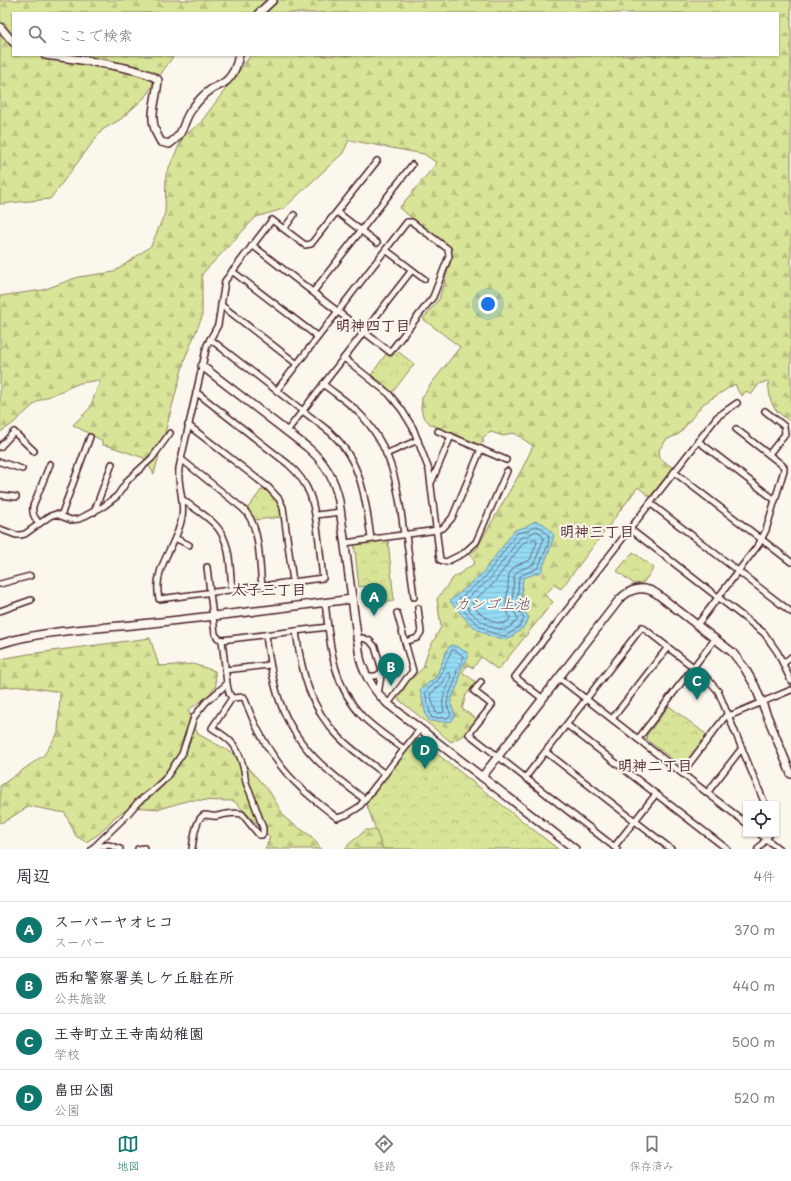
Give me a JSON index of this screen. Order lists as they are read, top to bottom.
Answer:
{
  "districts": [
    "明神四丁目",
    "明神三丁目",
    "太子三丁目",
    "明神二丁目"
  ],
  "water": ["カンゴ上池"],
  "page": {
    "search": "ここで検索",
    "pins": [
      "A",
      "B",
      "C",
      "D"
    ],
    "heading": ["周辺", "4件"],
    "list": [
      {
        "mark": "A",
        "name": "スーパーヤオヒコ",
        "note": "スーパー",
        "value": "370 m"
      },
      {
        "mark": "B",
        "name": "西和警察署美しケ丘駐在所",
        "note": "公共施設",
        "value": "440 m"
      },
      {
        "mark": "C",
        "name": "王寺町立王寺南幼稚園",
        "note": "学校",
        "value": "500 m"
      },
      {
        "mark": "D",
        "name": "畠田公園",
        "note": "公園",
        "value": "520 m"
      }
    ],
    "nav": ["地図", "経路", "保存済み"]
  }
}
